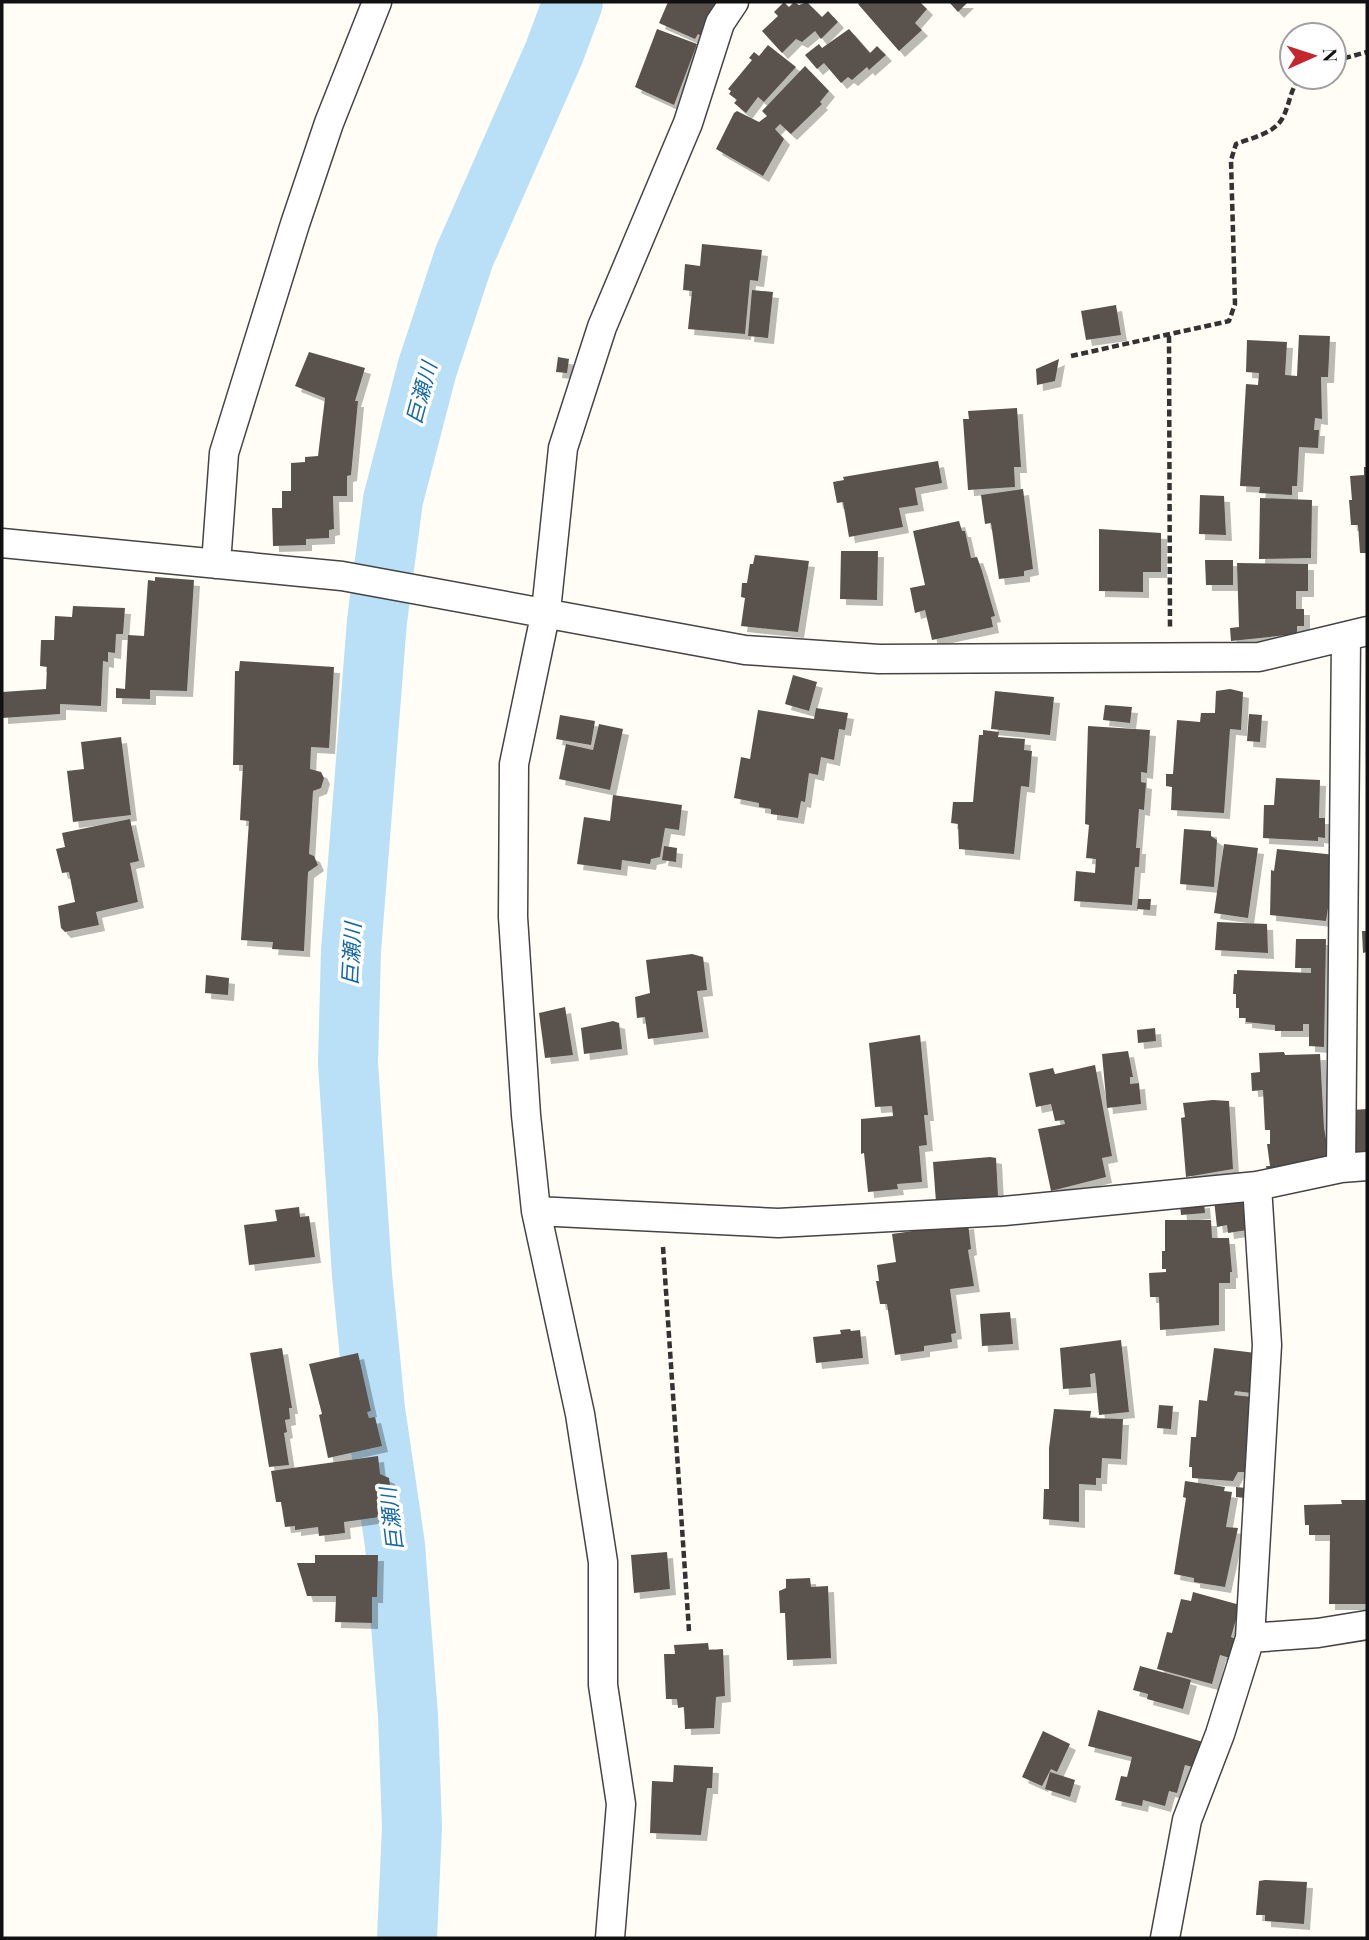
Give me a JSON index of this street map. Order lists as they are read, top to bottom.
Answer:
{
  "water": ["巨瀬川"],
  "north": "right"
}
